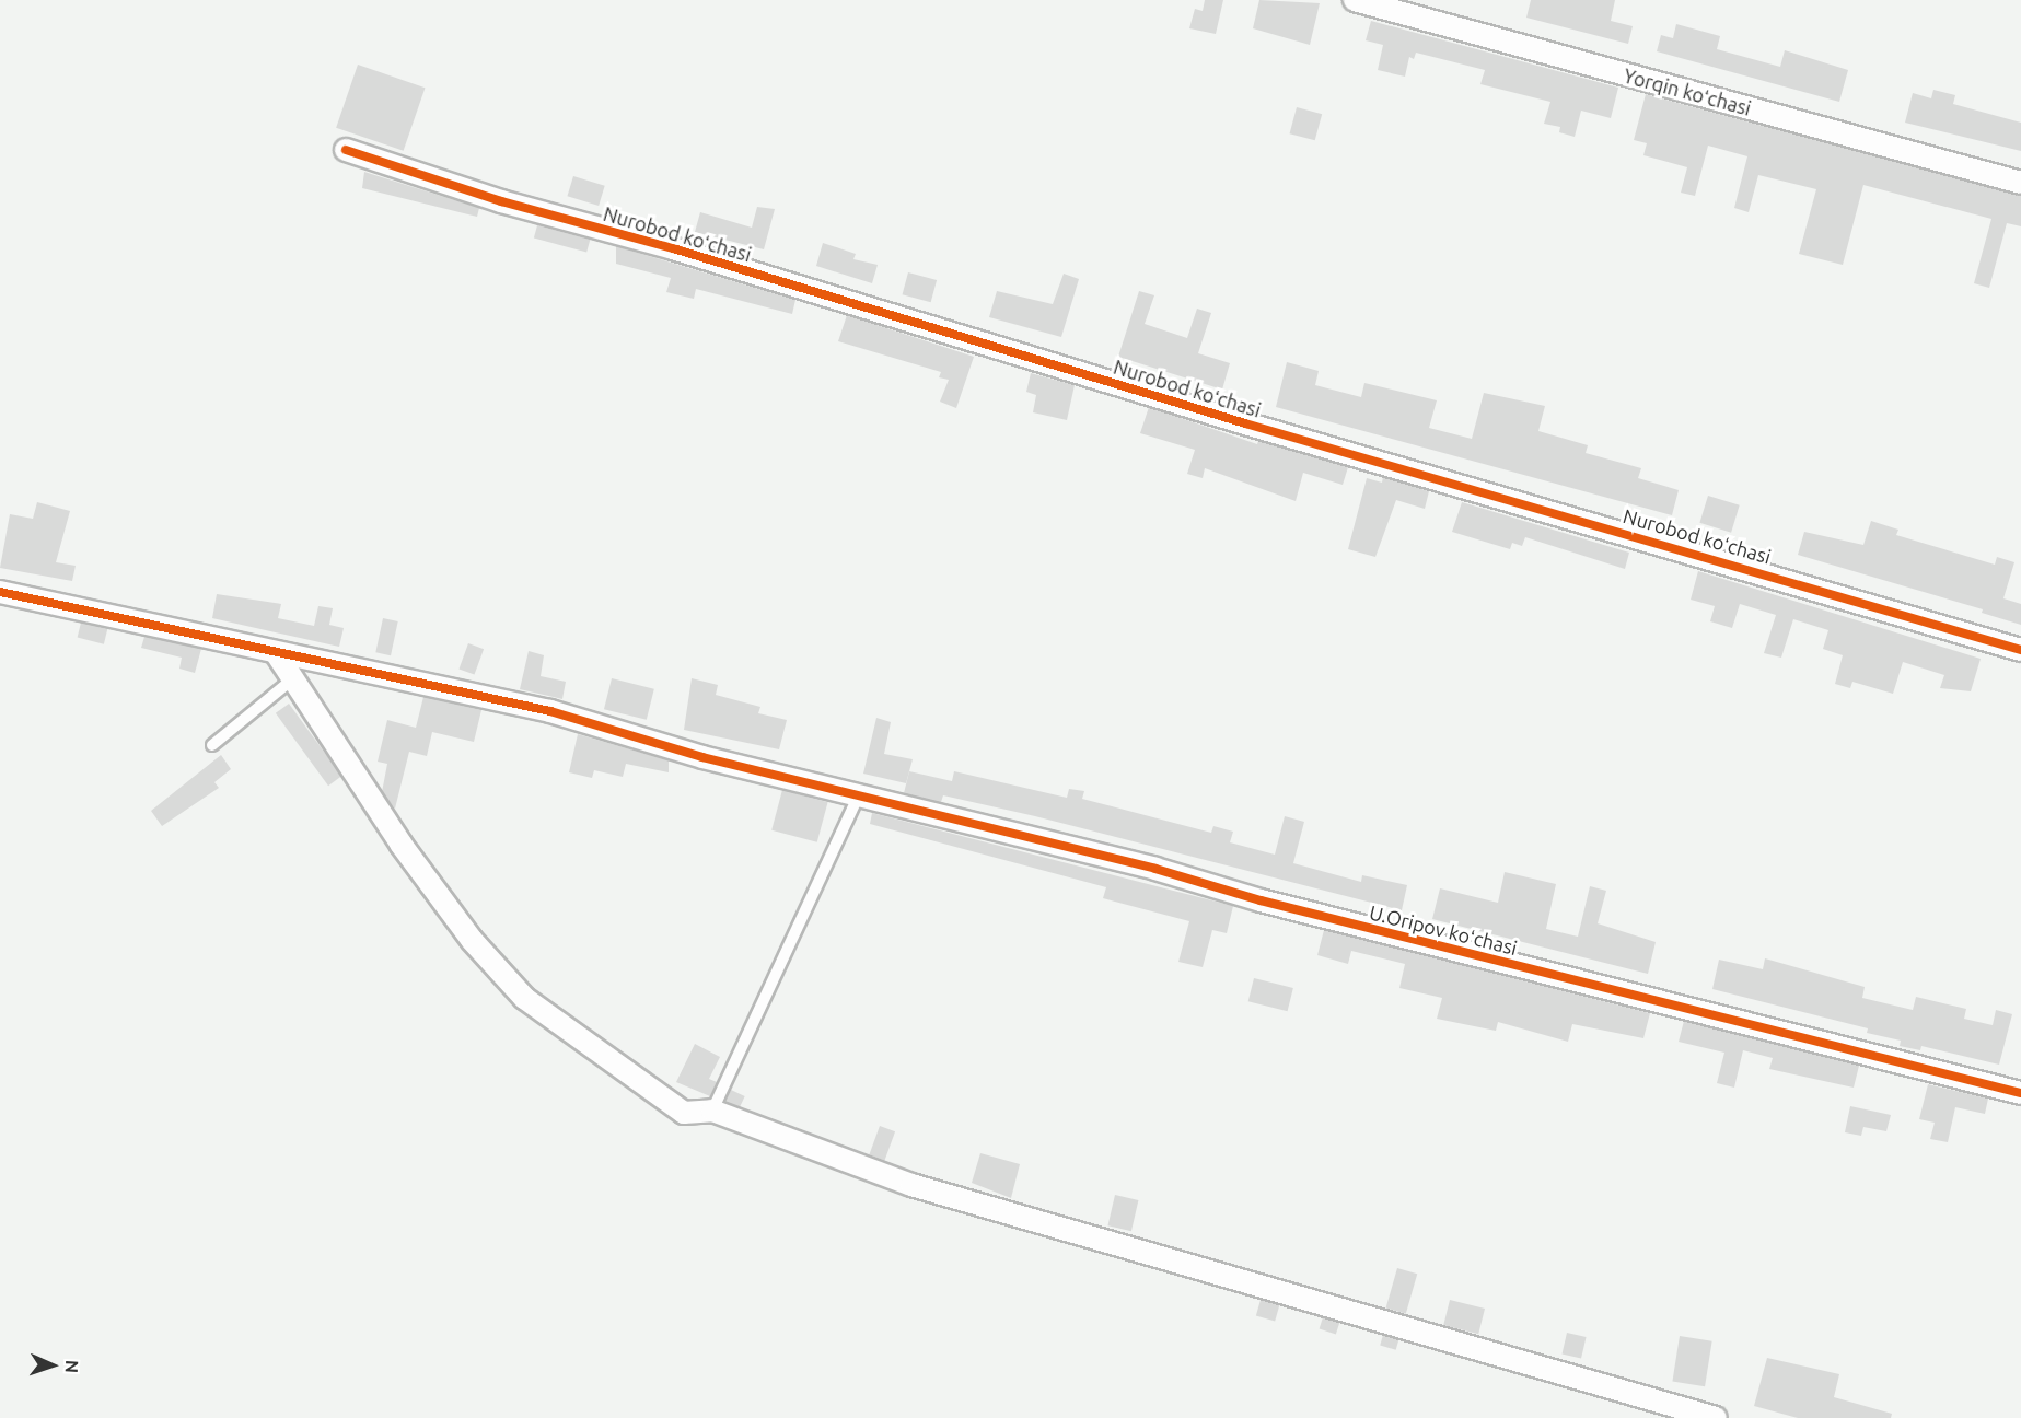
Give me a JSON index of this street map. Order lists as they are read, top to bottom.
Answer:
{
  "streets": {
    "street": ["Yorqin koʻchasi", "Nurobod koʻchasi", "U.Oripov koʻchasi"]
  },
  "north": "right"
}
